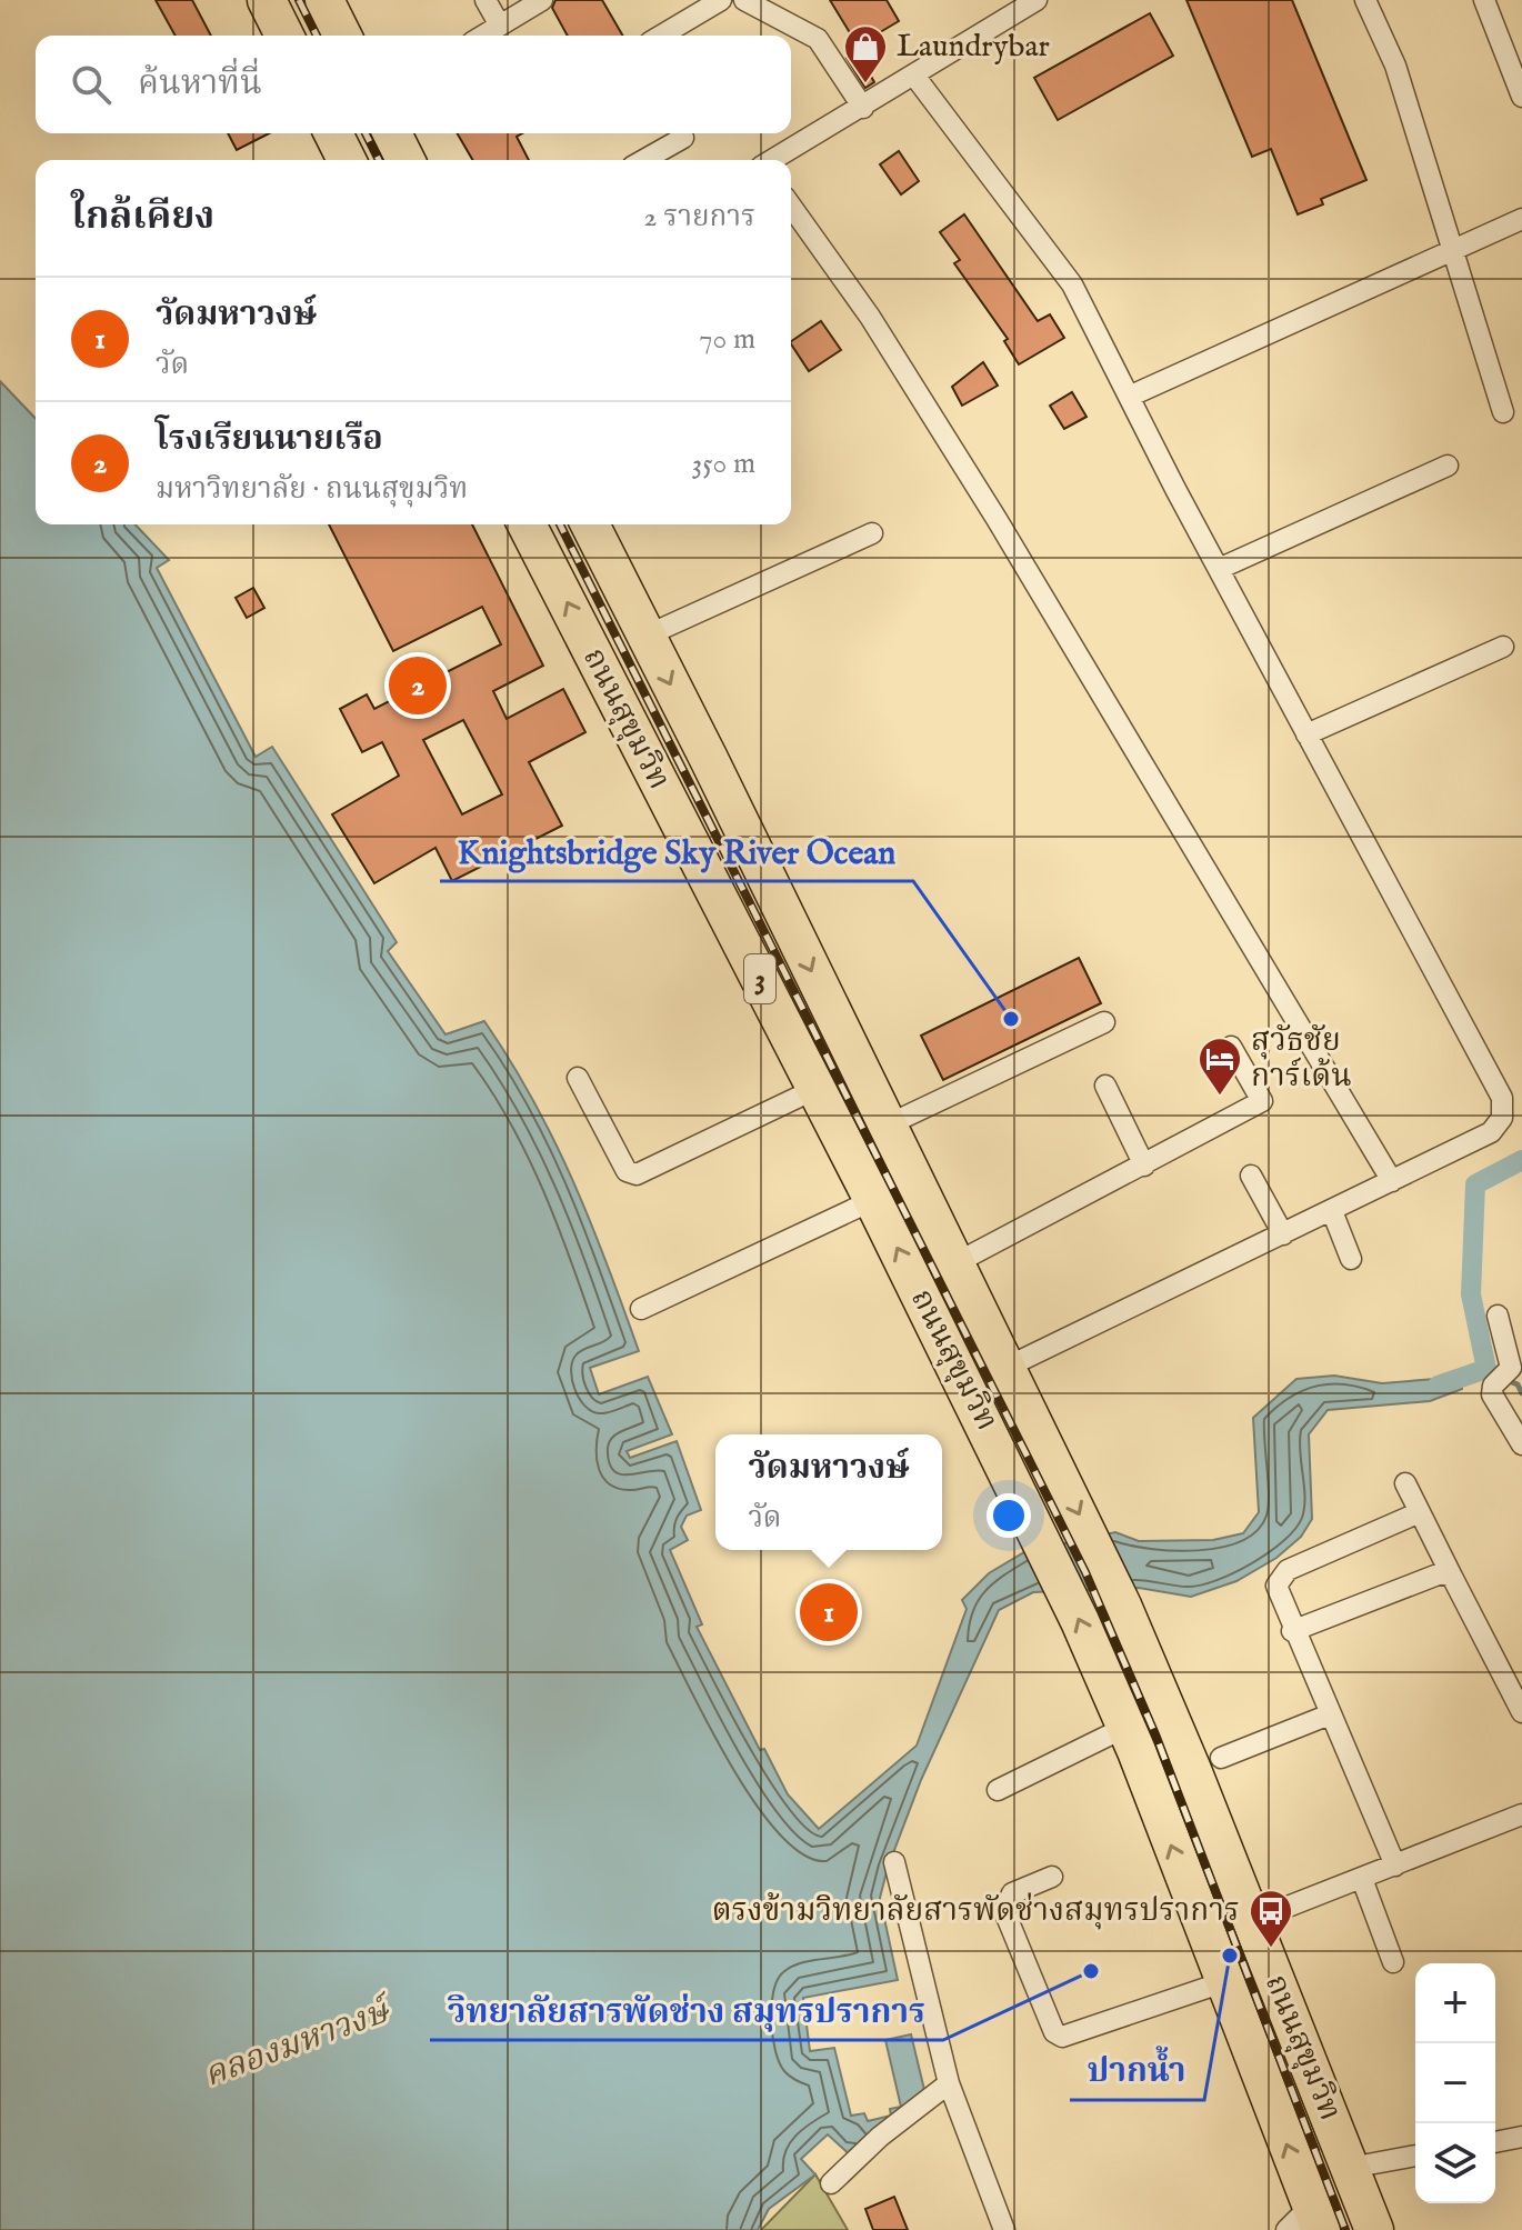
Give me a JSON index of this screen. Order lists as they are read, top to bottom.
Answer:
{
  "streets": {
    "highway": ["ถนนสุขุมวิท", "3"]
  },
  "water": ["คลองมหาวงษ์"],
  "places": {
    "shop": ["Laundrybar"],
    "other": ["Knightsbridge Sky River Ocean", "ปากน้ำ", "วิทยาลัยสารพัดช่าง สมุทรปราการ"],
    "hotel": ["สุวัธชัย การ์เด้น"],
    "bus stop": ["ตรงข้ามวิทยาลัยสารพัดช่างสมุทรปราการ"]
  },
  "page": {
    "search": "ค้นหาที่นี่",
    "heading": ["ใกล้เคียง", "2 รายการ"],
    "list": [
      {
        "mark": "1",
        "name": "วัดมหาวงษ์",
        "note": "วัด",
        "value": "70 m"
      },
      {
        "mark": "2",
        "name": "โรงเรียนนายเรือ",
        "note": "มหาวิทยาลัย · ถนนสุขุมวิท",
        "value": "350 m"
      }
    ],
    "pins": ["2", "1"],
    "popup": ["วัดมหาวงษ์", "วัด"],
    "map_buttons": ["+", "−"]
  }
}
